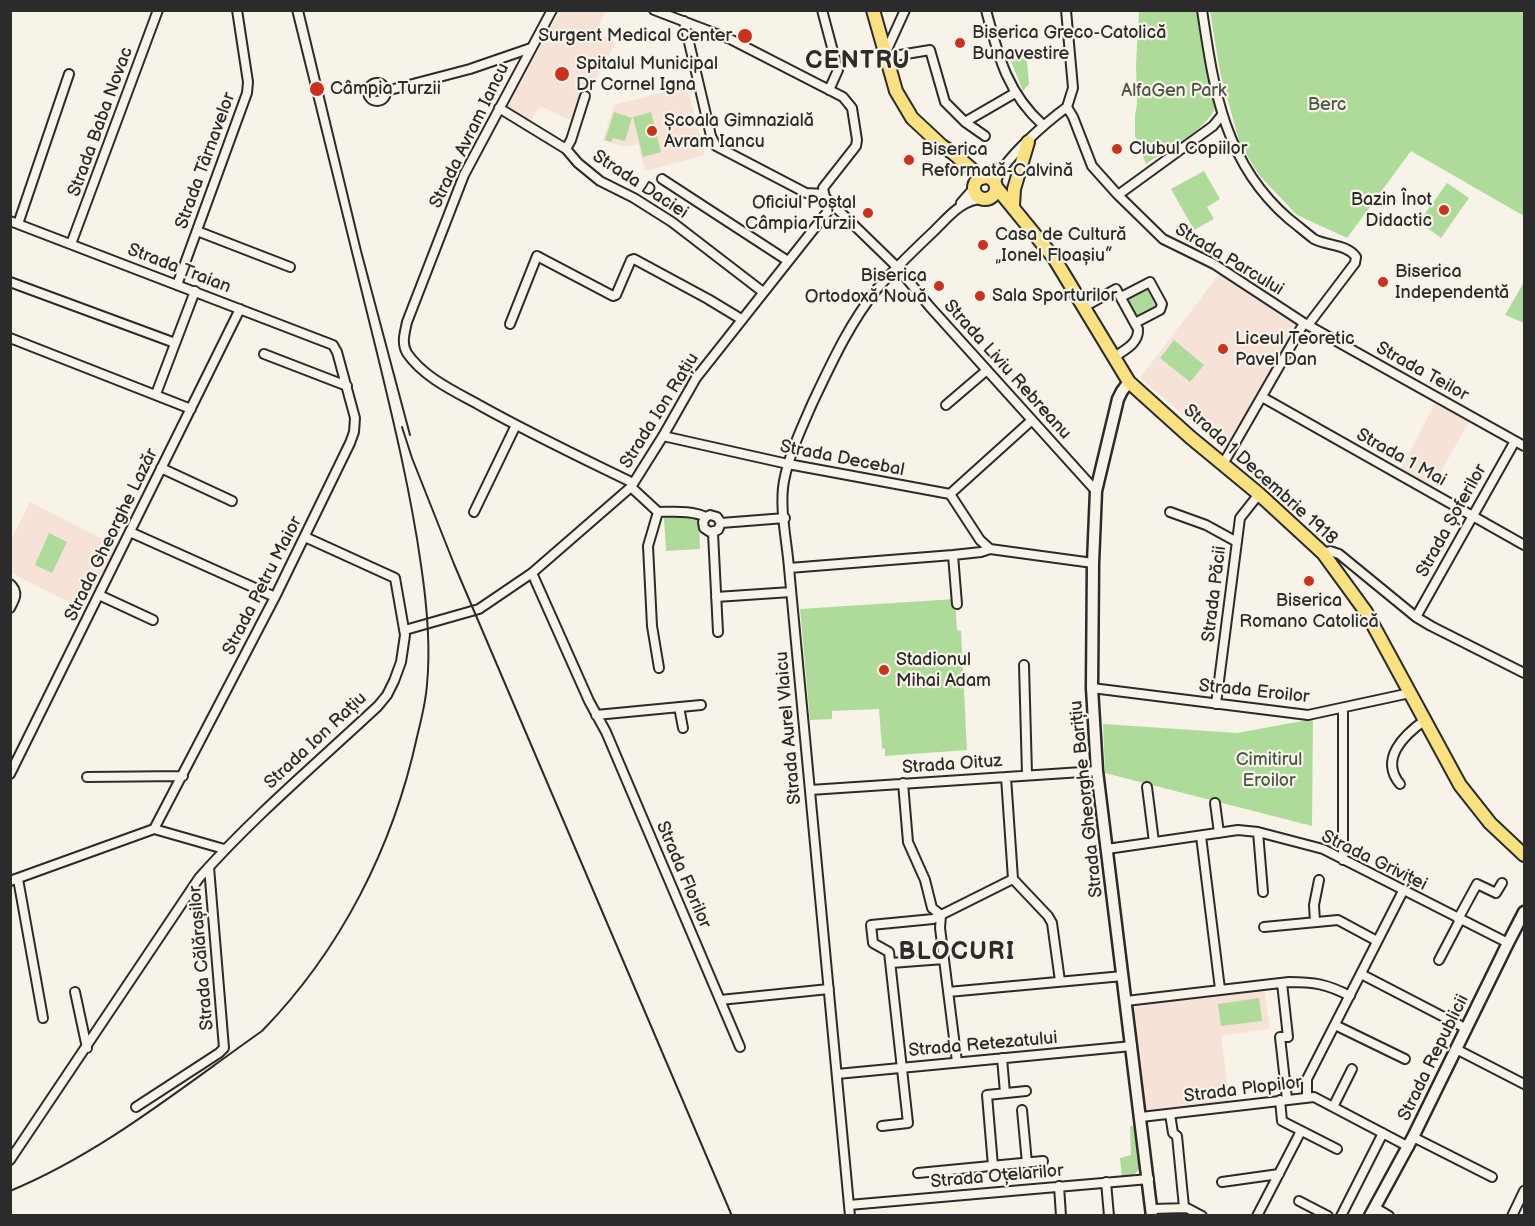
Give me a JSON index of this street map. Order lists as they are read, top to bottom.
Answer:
{
  "streets": {
    "main road": ["Strada 1 Decembrie 1918"],
    "street": [
      "Strada Baba Novac",
      "Strada Avram Iancu",
      "Strada Târnavelor",
      "Strada Daciei",
      "Strada Parcului",
      "Strada Traian",
      "Strada Liviu Rebreanu",
      "Strada Teilor",
      "Strada Ion Rațiu",
      "Strada 1 Mai",
      "Strada Decebal",
      "Strada Șoferilor",
      "Strada Gheorghe Lazăr",
      "Strada Petru Maior",
      "Strada Păcii",
      "Strada Eroilor",
      "Strada Aurel Vlaicu",
      "Strada Oituz",
      "Strada Gheorghe Barițiu",
      "Strada Griviței",
      "Strada Florilor",
      "Strada Călărașilor",
      "Strada Retezatului",
      "Strada Republicii",
      "Strada Plopilor",
      "Strada Oțelarilor"
    ]
  },
  "crossings": [
    ["Strada Baba Novac", "Strada Traian"],
    ["Strada Avram Iancu", "Strada Daciei"],
    ["Strada Târnavelor", "Strada Traian"],
    ["Strada Daciei", "Strada Ion Rațiu"],
    ["Strada Parcului", "Strada Teilor"],
    ["Strada Traian", "Strada Gheorghe Lazăr"],
    ["Strada Traian", "Strada Petru Maior"],
    ["Strada Liviu Rebreanu", "Strada Ion Rațiu"],
    ["Strada Liviu Rebreanu", "Strada Aurel Vlaicu"],
    ["Strada Liviu Rebreanu", "Strada Gheorghe Barițiu"],
    ["Strada Teilor", "Strada Șoferilor"],
    ["Strada Ion Rațiu", "Strada Decebal"],
    ["Strada Ion Rațiu", "Strada Florilor"],
    ["Strada Ion Rațiu", "Strada Călărașilor"],
    ["Strada 1 Mai", "Strada Șoferilor"],
    ["Strada Decebal", "Strada Aurel Vlaicu"],
    ["Strada 1 Decembrie 1918", "Strada Păcii"],
    ["Strada 1 Decembrie 1918", "Strada Eroilor"],
    ["Strada 1 Decembrie 1918", "Strada Aurel Vlaicu"],
    ["Strada 1 Decembrie 1918", "Strada Gheorghe Barițiu"],
    ["Strada Păcii", "Strada Eroilor"],
    ["Strada Eroilor", "Strada Gheorghe Barițiu"],
    ["Strada Aurel Vlaicu", "Strada Oituz"],
    ["Strada Aurel Vlaicu", "Strada Retezatului"],
    ["Strada Aurel Vlaicu", "Strada Oțelarilor"],
    ["Strada Oituz", "Strada Gheorghe Barițiu"],
    ["Strada Gheorghe Barițiu", "Strada Griviței"],
    ["Strada Gheorghe Barițiu", "Strada Retezatului"],
    ["Strada Gheorghe Barițiu", "Strada Plopilor"],
    ["Strada Gheorghe Barițiu", "Strada Oțelarilor"],
    ["Strada Griviței", "Strada Republicii"],
    ["Strada Republicii", "Strada Plopilor"]
  ],
  "districts": ["CENTRU", "BLOCURI"],
  "parks": ["AlfaGen Park", "Berc", "Cimitirul Eroilor"],
  "places": [
    "Surgent Medical Center",
    "Biserica Greco-Catolică Bunavestire",
    "Spitalul Municipal Dr Cornel Igna",
    "Câmpia Turzii",
    "Școala Gimnazială Avram Iancu",
    "Clubul Copiilor",
    "Biserica Reformată-Calvină",
    "Bazin Înot Didactic",
    "Oficiul Poștal Câmpia Turzii",
    "Casa de Cultură „Ionel Floașiu”",
    "Biserica Independentă",
    "Biserica Ortodoxă Nouă",
    "Sala Sporturilor",
    "Liceul Teoretic Pavel Dan",
    "Biserica Romano Catolică",
    "Stadionul Mihai Adam"
  ]
}
